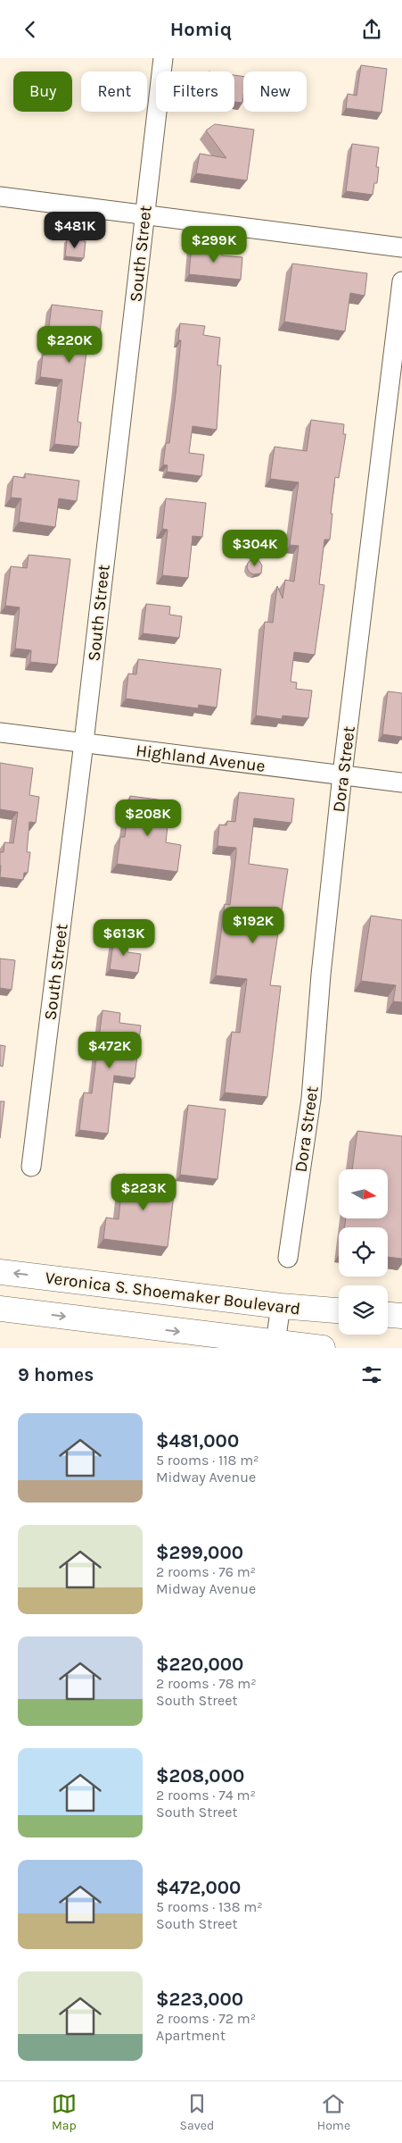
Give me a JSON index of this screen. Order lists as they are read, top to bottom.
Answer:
{
  "streets": {
    "street": [
      "South Street",
      "Highland Avenue",
      "Dora Street",
      "Veronica S. Shoemaker Boulevard"
    ]
  },
  "crossings": [
    ["South Street", "Highland Avenue"],
    ["Highland Avenue", "Dora Street"]
  ],
  "north": "right",
  "page": {
    "header": "Homiq",
    "chip": [
      "Buy",
      "Rent",
      "Filters",
      "New"
    ],
    "price": [
      "$481K",
      "$299K",
      "$220K",
      "$304K",
      "$208K",
      "$192K",
      "$613K",
      "$472K",
      "$223K"
    ],
    "heading": "9 homes",
    "list": [
      {
        "name": "$481,000",
        "note": "5 rooms · 118 m² · Midway Avenue"
      },
      {
        "name": "$299,000",
        "note": "2 rooms · 76 m² · Midway Avenue"
      },
      {
        "name": "$220,000",
        "note": "2 rooms · 78 m² · South Street"
      },
      {
        "name": "$208,000",
        "note": "2 rooms · 74 m² · South Street"
      },
      {
        "name": "$472,000",
        "note": "5 rooms · 138 m² · South Street"
      },
      {
        "name": "$223,000",
        "note": "2 rooms · 72 m² · Apartment"
      }
    ],
    "tabs": ["Map", "Saved", "Home"]
  }
}
